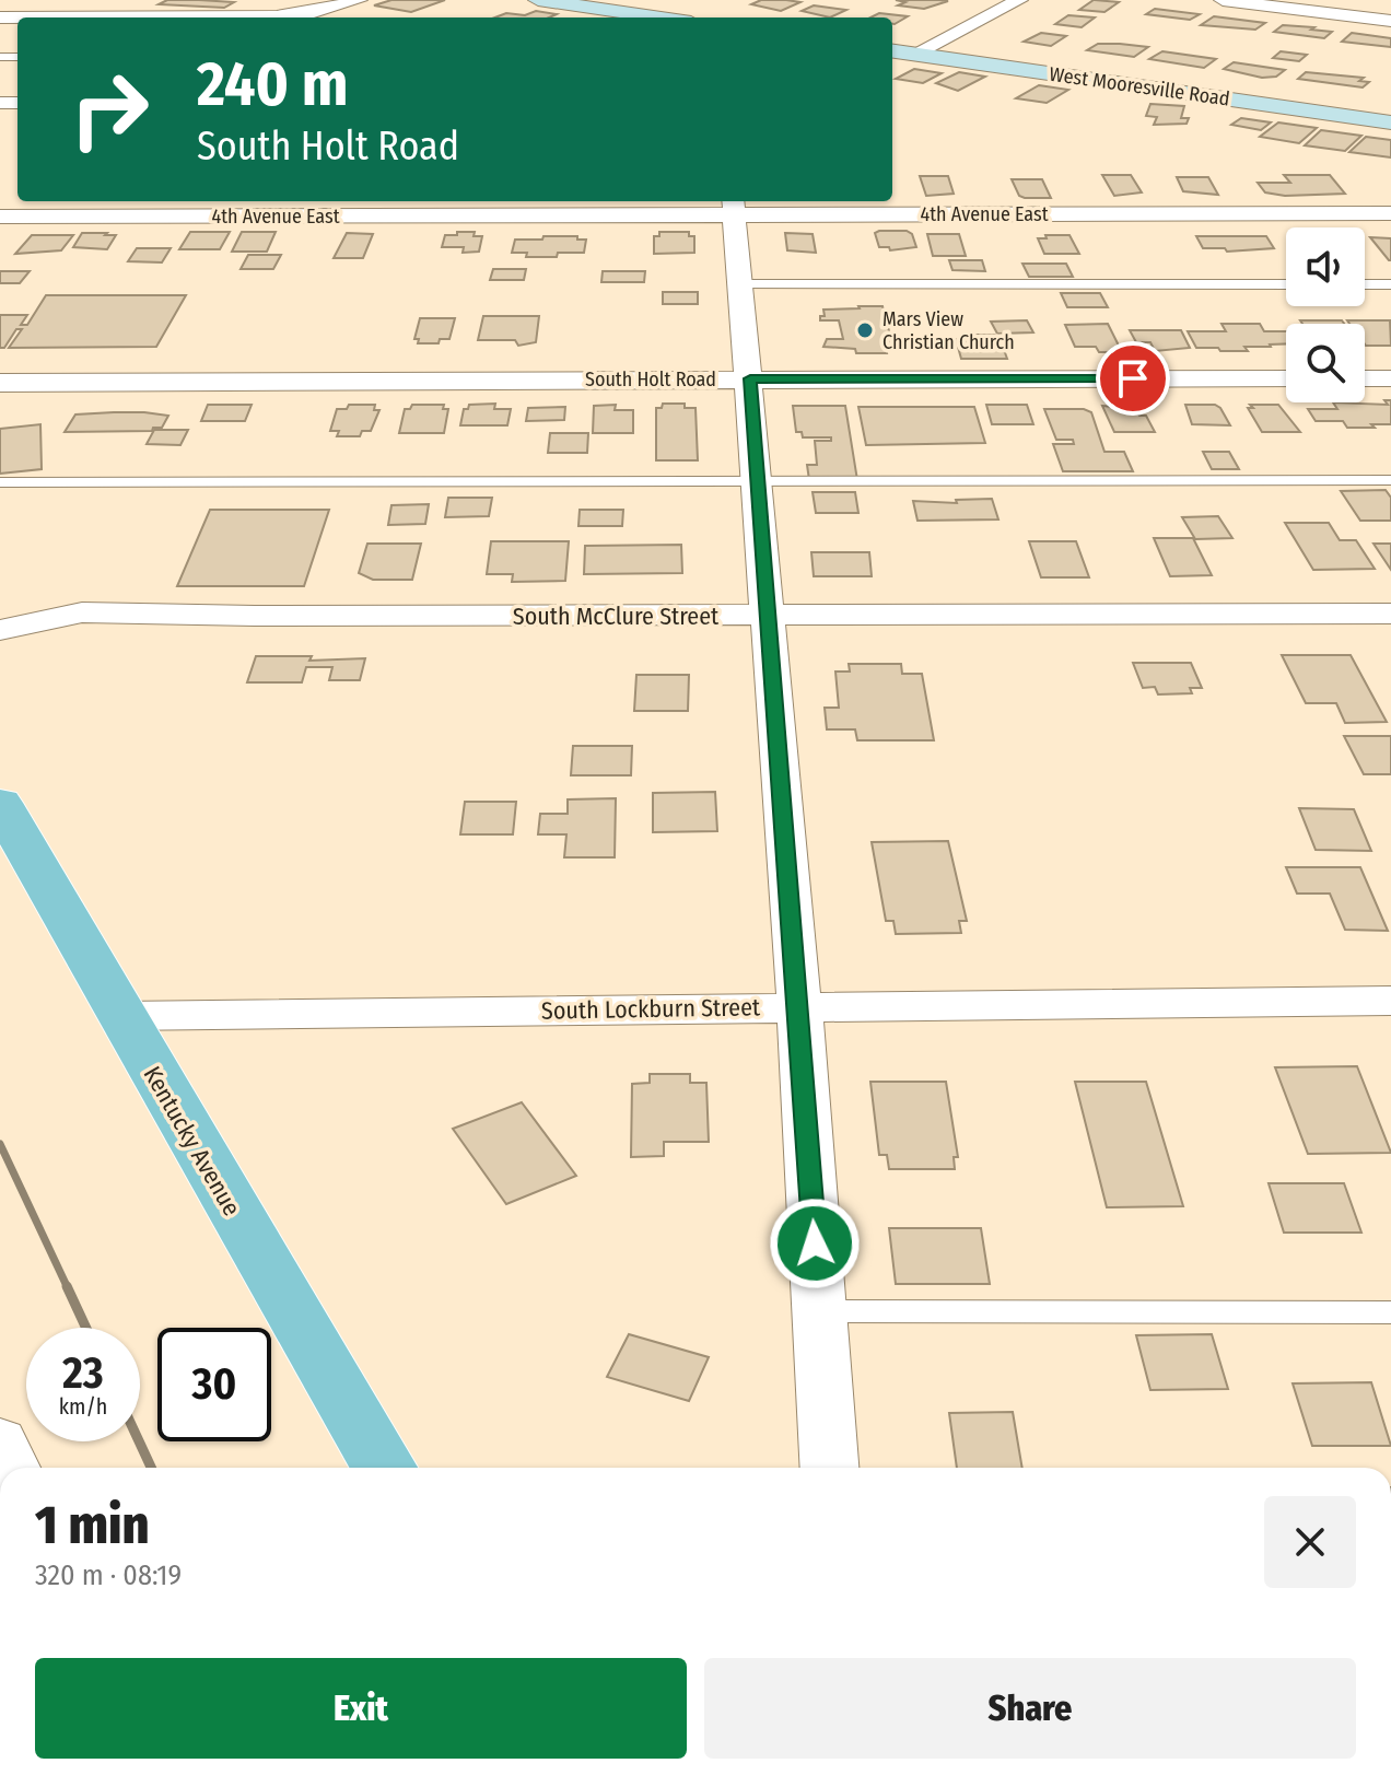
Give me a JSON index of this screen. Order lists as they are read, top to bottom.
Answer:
{
  "streets": {
    "main road": ["West Mooresville Road", "Kentucky Avenue"],
    "street": [
      "4th Avenue East",
      "South Holt Road",
      "South McClure Street",
      "South Lockburn Street"
    ]
  },
  "crossings": [
    ["South Lockburn Street", "Kentucky Avenue"]
  ],
  "places": ["Mars View Christian Church"],
  "page": {
    "turn": ["240 m", "South Holt Road"],
    "speed": "23 km/h",
    "limit": "30",
    "heading": ["1 min", "320 m · 08:19"],
    "buttons": ["Exit", "Share"]
  }
}
